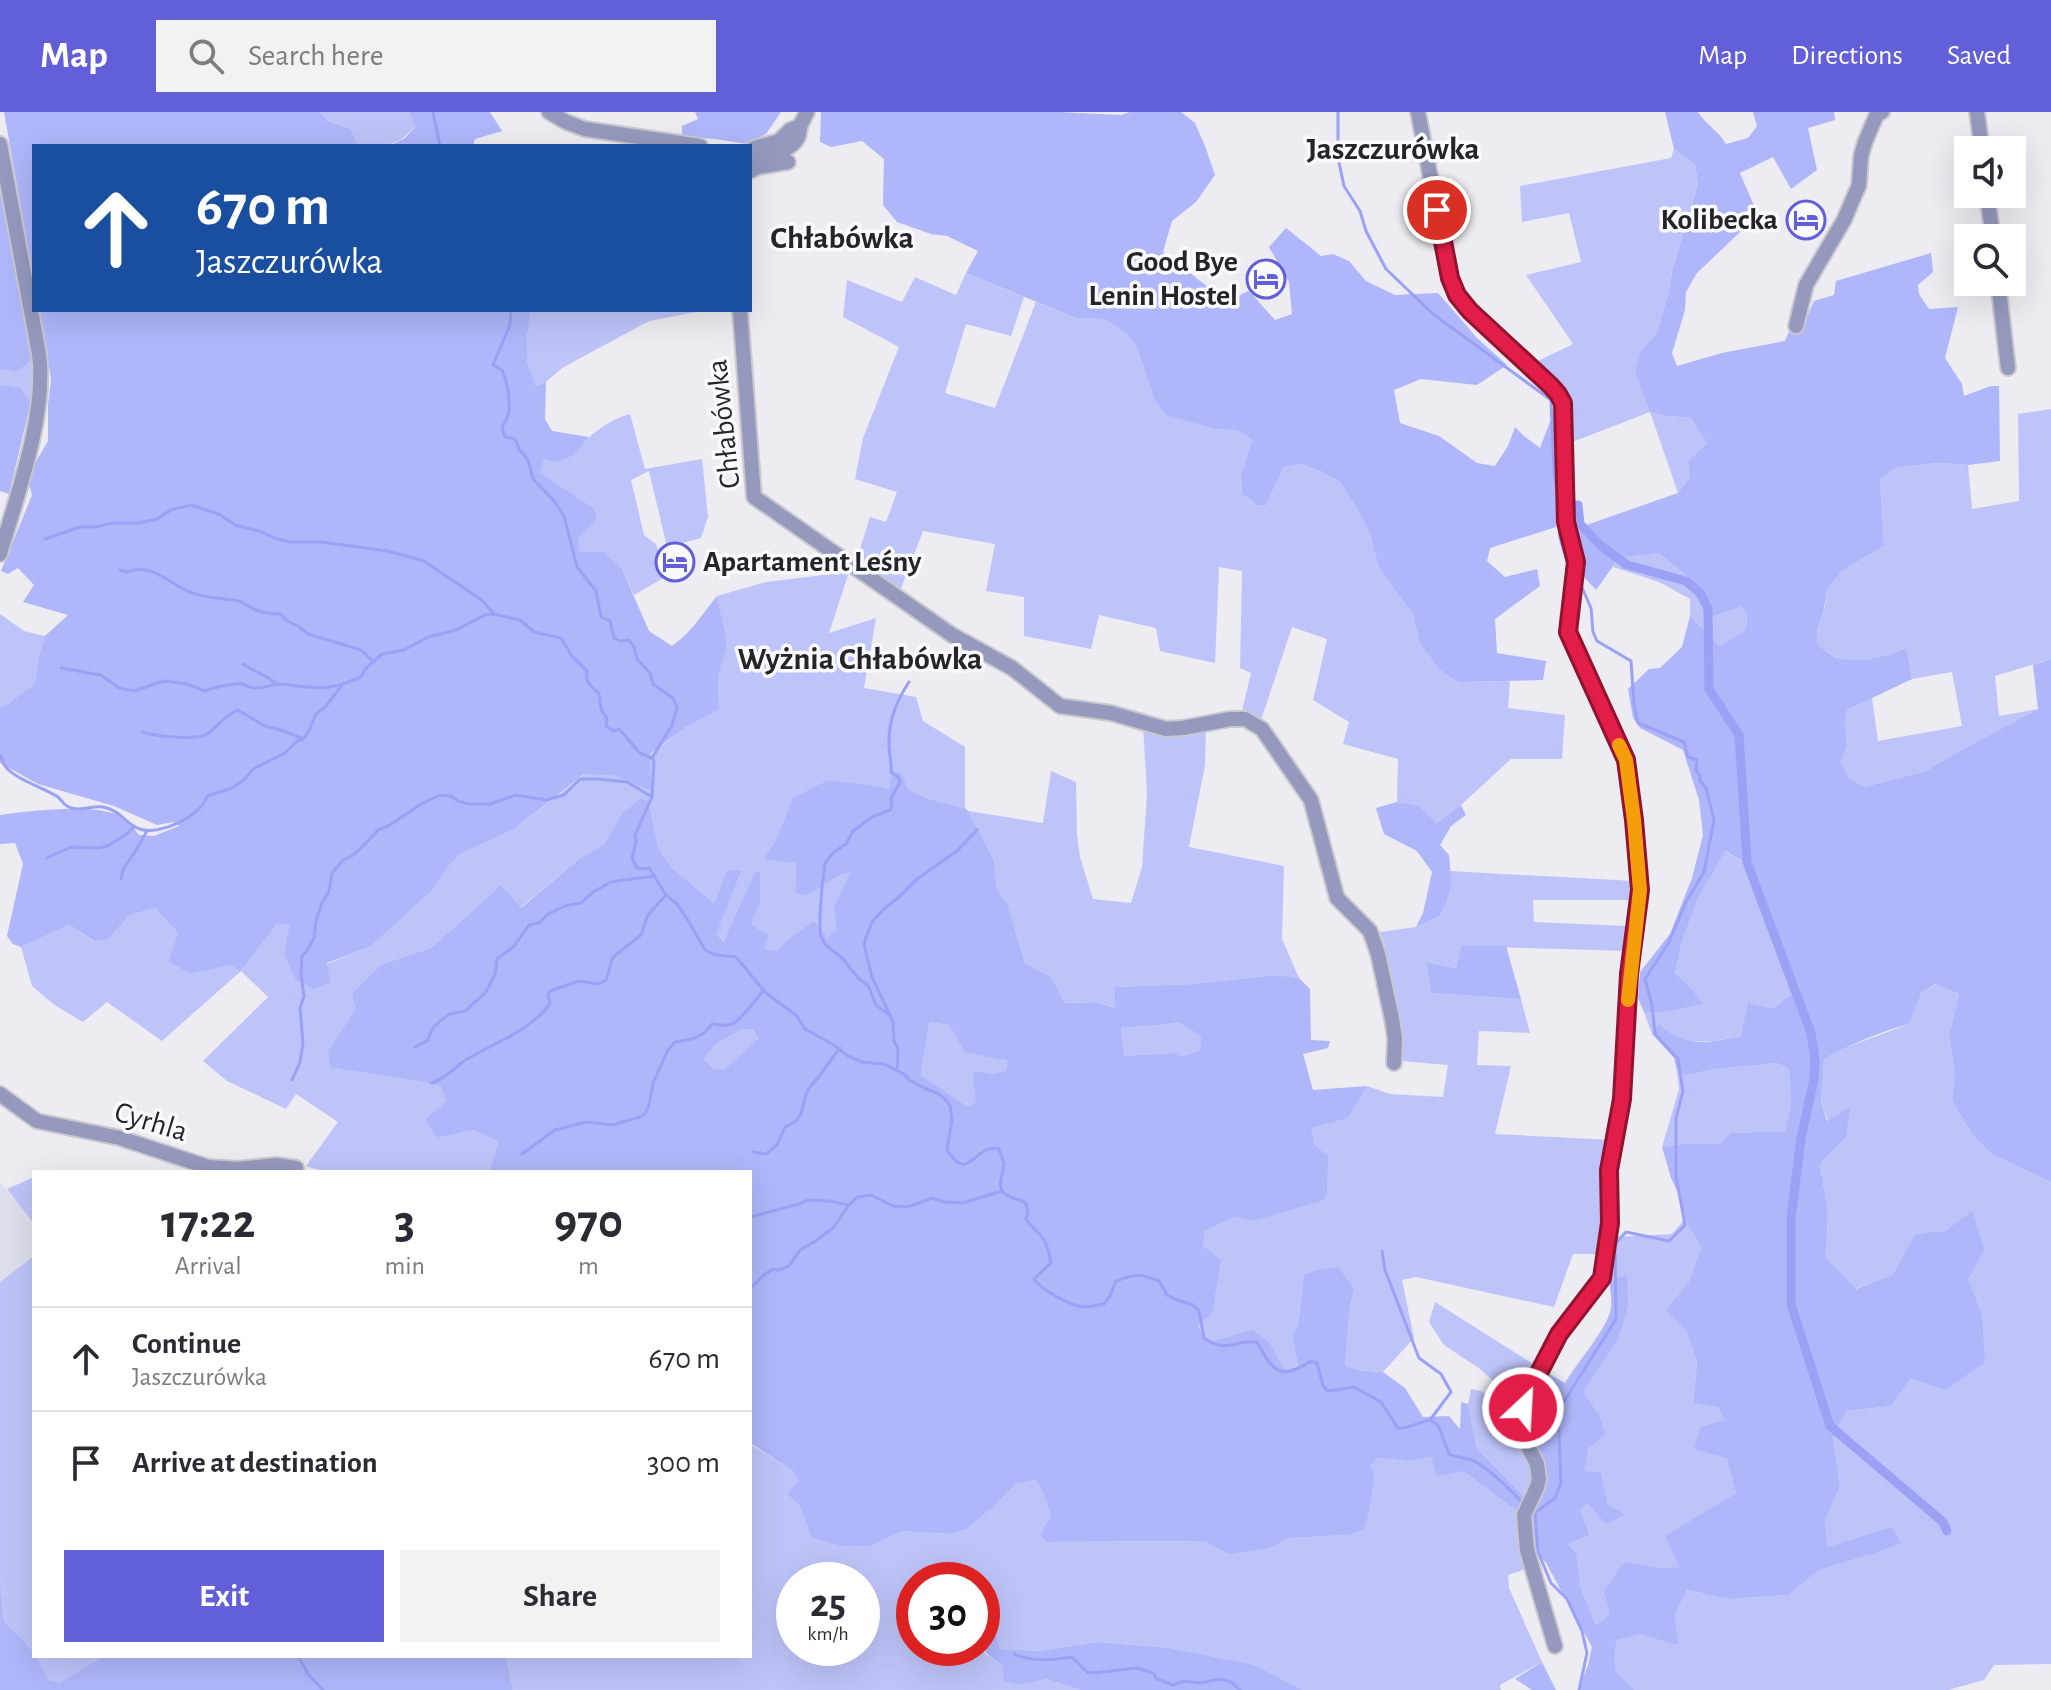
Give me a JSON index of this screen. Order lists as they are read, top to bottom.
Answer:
{
  "streets": {
    "street": ["Chłabówka", "Cyrhla"]
  },
  "districts": ["Jaszczurówka", "Chłabówka", "Wyżnia Chłabówka"],
  "places": {
    "hotel": ["Kolibecka", "Good Bye Lenin Hostel", "Apartament Leśny"]
  },
  "page": {
    "header": "Map",
    "search": "Search here",
    "nav": ["Map", "Directions", "Saved"],
    "turn": ["670 m", "Jaszczurówka"],
    "eta": [
      "17:22",
      "Arrival",
      "3",
      "min",
      "970",
      "m"
    ],
    "list": [
      {
        "name": "Continue",
        "note": "Jaszczurówka",
        "value": "670 m"
      },
      {
        "name": "Arrive at destination",
        "value": "300 m"
      }
    ],
    "buttons": ["Exit", "Share"],
    "speed": "25 km/h",
    "limit": "30"
  }
}
